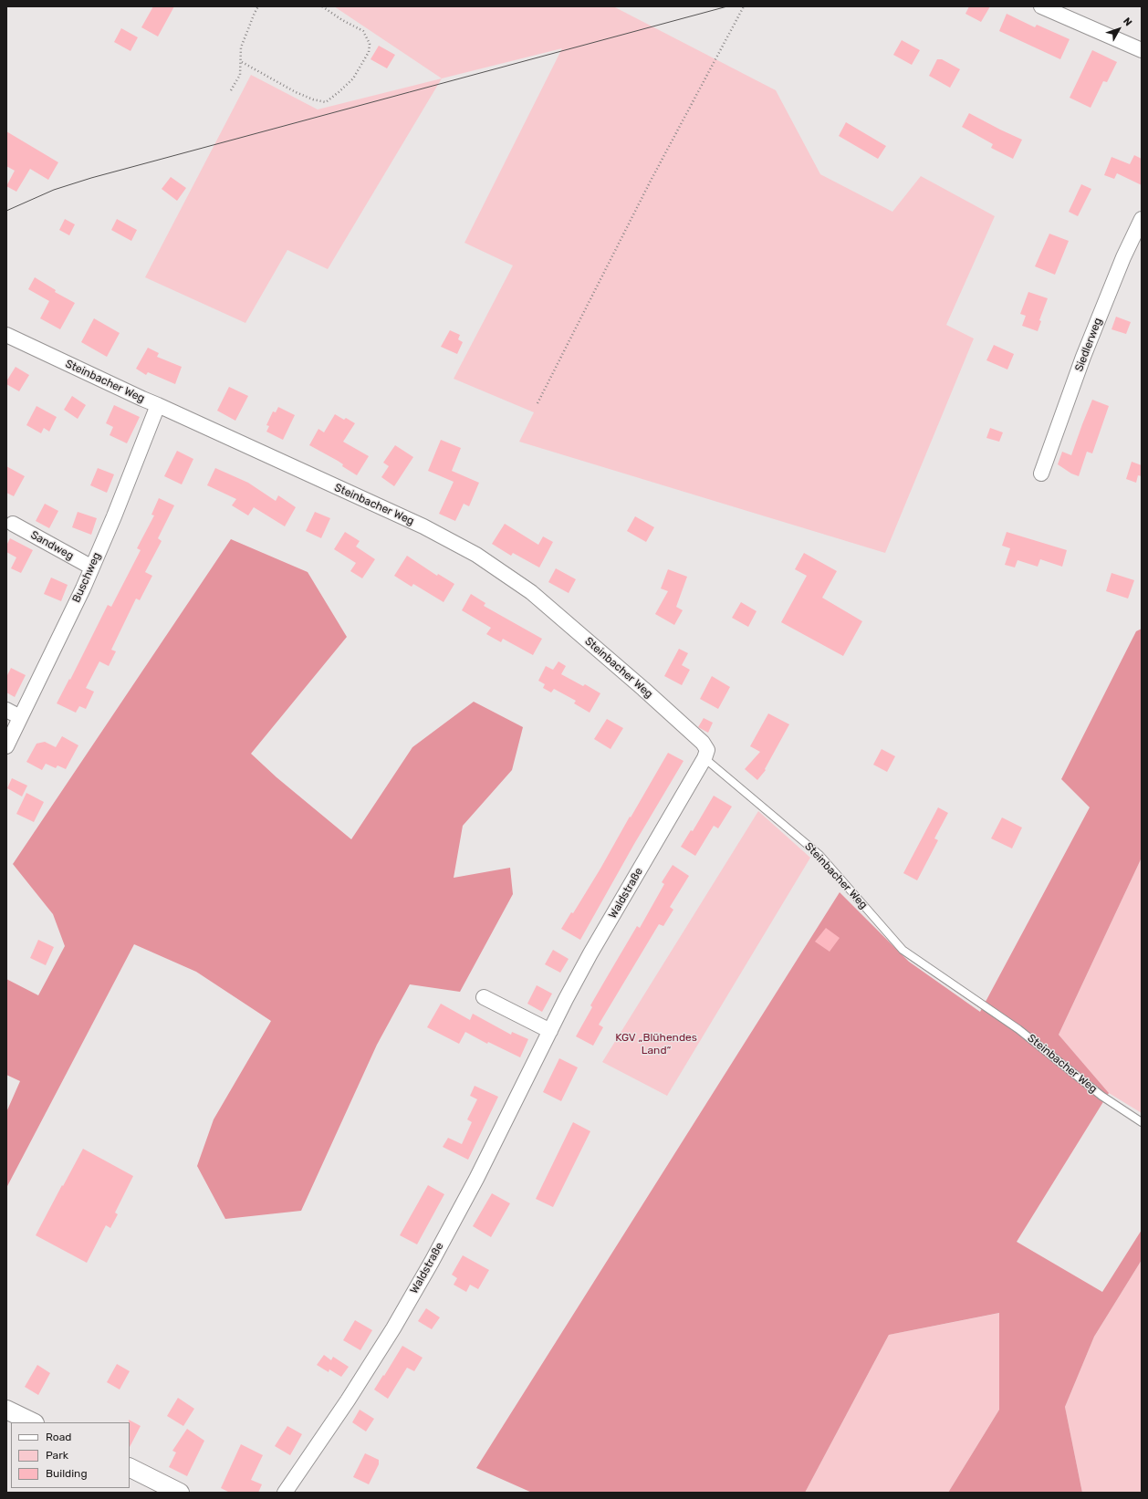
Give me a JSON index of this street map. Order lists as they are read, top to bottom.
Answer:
{
  "streets": {
    "street": [
      "Siedlerweg",
      "Steinbacher Weg",
      "Sandweg",
      "Buschweg",
      "Waldstraße"
    ]
  },
  "crossings": [
    ["Steinbacher Weg", "Buschweg"],
    ["Steinbacher Weg", "Waldstraße"],
    ["Sandweg", "Buschweg"]
  ],
  "parks": ["KGV „Blühendes Land“"],
  "legend": ["Road", "Park", "Building"],
  "north": "top right"
}
